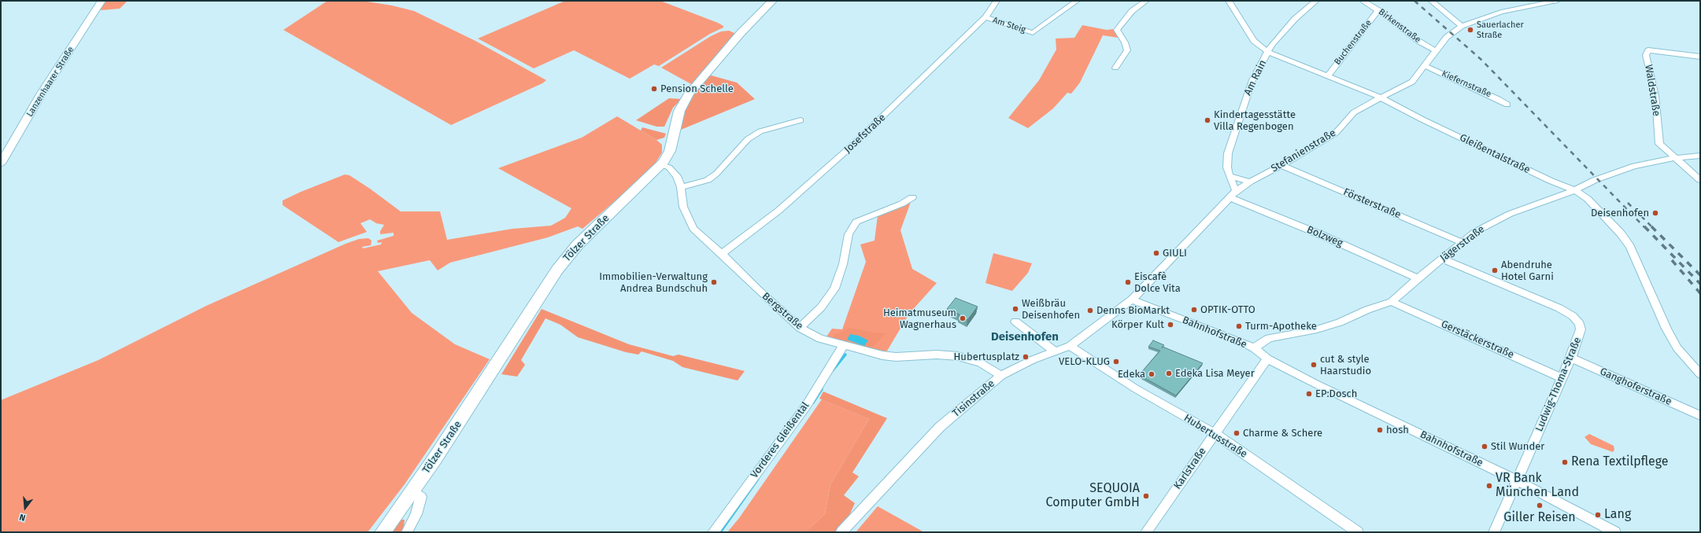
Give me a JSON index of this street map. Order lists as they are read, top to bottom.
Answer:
{
  "streets": {
    "main road": ["Tölzer Straße"],
    "street": [
      "Am Steig",
      "Birkenstraße",
      "Buchenstraße",
      "Am Rain",
      "Lanzenhaarer Straße",
      "Kiefernstraße",
      "Waldstraße",
      "Josefstraße",
      "Stefanienstraße",
      "Gleißentalstraße",
      "Försterstraße",
      "Bolzweg",
      "Jägerstraße",
      "Bergstraße",
      "Bahnhofstraße",
      "Gerstäckerstraße",
      "Ludwig-Thoma-Straße",
      "Ganghoferstraße",
      "Tisinstraße",
      "Hubertusstraße",
      "Vorderes Gleißental",
      "Karlstraße"
    ]
  },
  "crossings": [
    ["Am Steig", "Josefstraße"],
    ["Birkenstraße", "Buchenstraße"],
    ["Birkenstraße", "Stefanienstraße"],
    ["Buchenstraße", "Gleißentalstraße"],
    ["Am Rain", "Stefanienstraße"],
    ["Am Rain", "Gleißentalstraße"],
    ["Kiefernstraße", "Stefanienstraße"],
    ["Waldstraße", "Jägerstraße"],
    ["Josefstraße", "Bergstraße"],
    ["Stefanienstraße", "Gleißentalstraße"],
    ["Stefanienstraße", "Försterstraße"],
    ["Stefanienstraße", "Bolzweg"],
    ["Stefanienstraße", "Bahnhofstraße"],
    ["Stefanienstraße", "Tisinstraße"],
    ["Gleißentalstraße", "Jägerstraße"],
    ["Försterstraße", "Jägerstraße"],
    ["Bolzweg", "Jägerstraße"],
    ["Tölzer Straße", "Bergstraße"],
    ["Jägerstraße", "Bahnhofstraße"],
    ["Jägerstraße", "Gerstäckerstraße"],
    ["Jägerstraße", "Ludwig-Thoma-Straße"],
    ["Bergstraße", "Tisinstraße"],
    ["Bergstraße", "Vorderes Gleißental"],
    ["Bahnhofstraße", "Ludwig-Thoma-Straße"],
    ["Bahnhofstraße", "Tisinstraße"],
    ["Bahnhofstraße", "Karlstraße"],
    ["Gerstäckerstraße", "Ludwig-Thoma-Straße"],
    ["Ludwig-Thoma-Straße", "Ganghoferstraße"],
    ["Tisinstraße", "Hubertusstraße"],
    ["Hubertusstraße", "Karlstraße"]
  ],
  "districts": ["Deisenhofen"],
  "places": [
    "Sauerlacher Straße",
    "Pension Schelle",
    "Kindertagesstätte Villa Regenbogen",
    "Deisenhofen",
    "GIULI",
    "Abendruhe Hotel Garni",
    "Immobilien-Verwaltung Andrea Bundschuh",
    "Eiscafè Dolce Vita",
    "Weißbräu Deisenhofen",
    "OPTIK-OTTO",
    "Denns BioMarkt",
    "Heimatmuseum Wagnerhaus",
    "Körper Kult",
    "Turm-Apotheke",
    "Hubertusplatz",
    "VELO-KLUG",
    "cut & style Haarstudio",
    "Edeka Lisa Meyer",
    "Edeka",
    "EP:Dosch",
    "hosh",
    "Charme & Schere",
    "Stil Wunder",
    "Rena Textilpflege",
    "VR Bank München Land",
    "SEQUOIA Computer GmbH",
    "Giller Reisen",
    "Lang"
  ],
  "north": "bottom"
}
